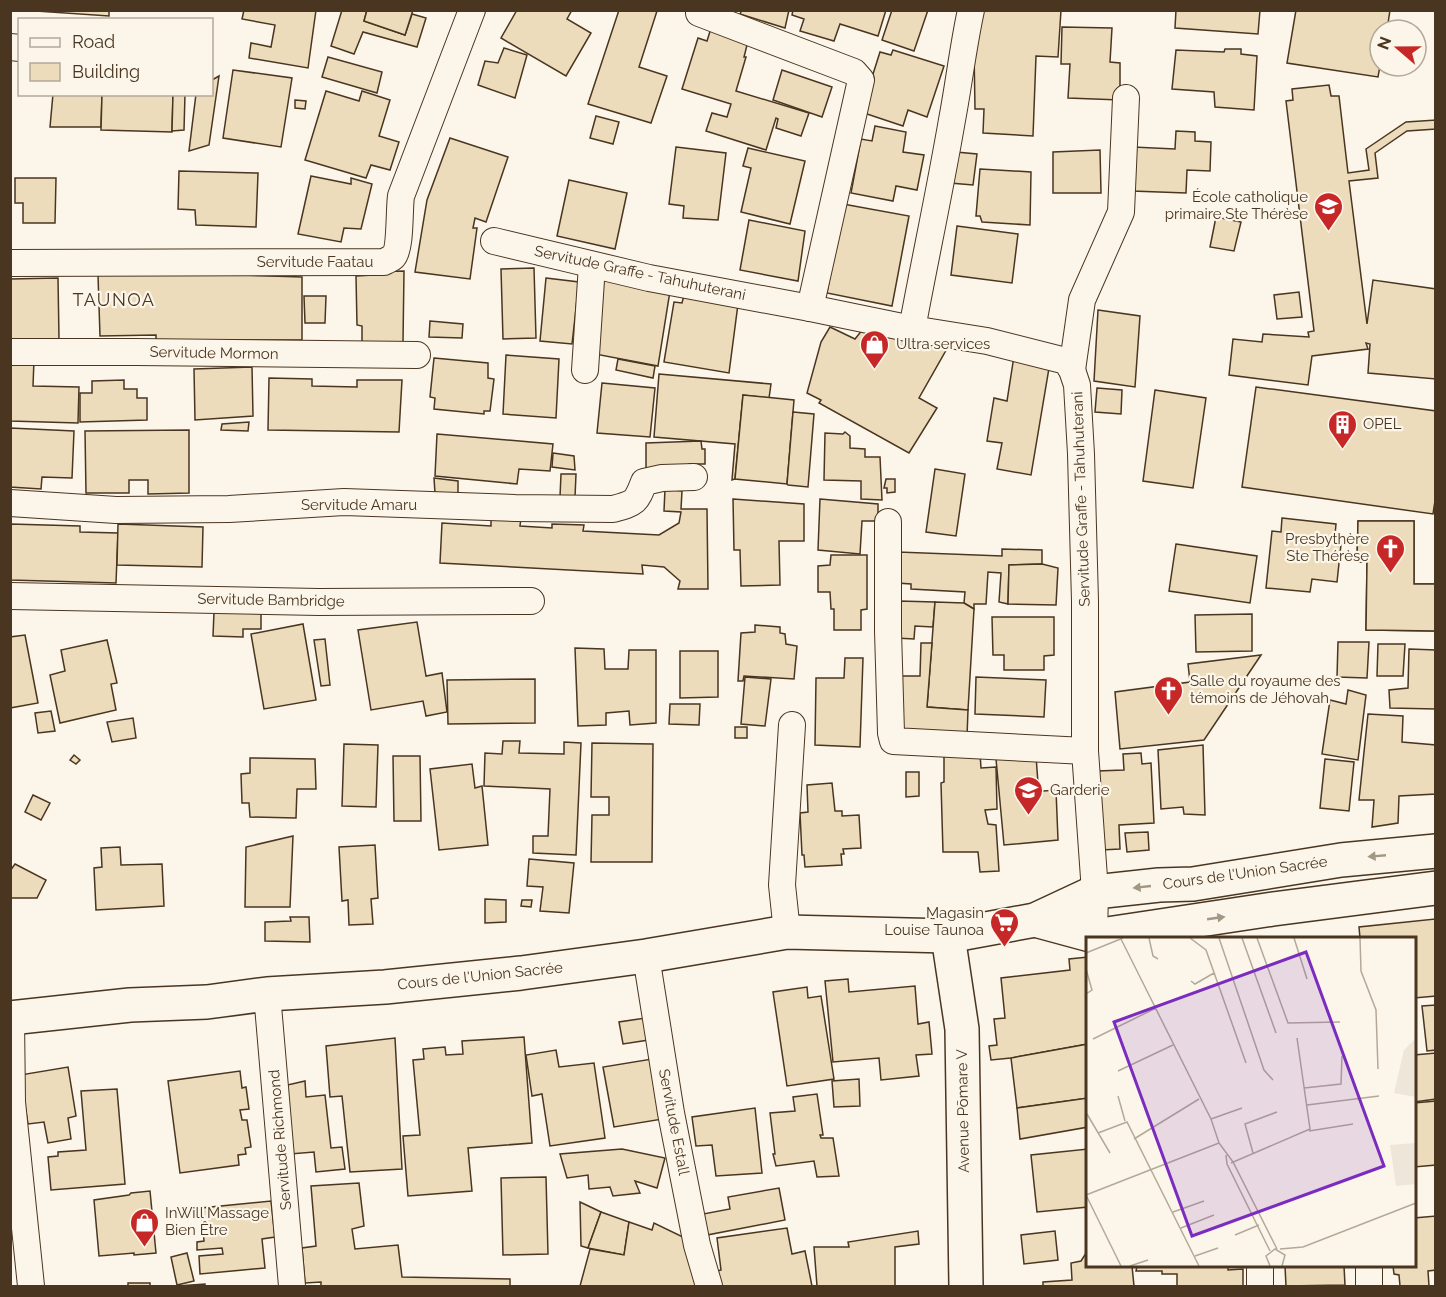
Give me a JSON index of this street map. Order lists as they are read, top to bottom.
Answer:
{
  "streets": {
    "main road": ["Cours de l'Union Sacrée", "Avenue Pōmare V"],
    "street": [
      "Servitude Faatau",
      "Servitude Graffe - Tahuhuterani",
      "Servitude Mormon",
      "Servitude Amaru",
      "Servitude Bambridge",
      "Servitude Estall",
      "Servitude Richmond"
    ]
  },
  "crossings": [
    ["Servitude Graffe - Tahuhuterani", "Cours de l'Union Sacrée"],
    ["Cours de l'Union Sacrée", "Avenue Pōmare V"],
    ["Cours de l'Union Sacrée", "Servitude Estall"],
    ["Cours de l'Union Sacrée", "Servitude Richmond"]
  ],
  "districts": ["TAUNOA"],
  "places": {
    "school or university": ["École catholique primaire Ste Thérèse", "Garderie"],
    "shop": ["Ultra services", "InWill Massage Bien Être"],
    "building": ["OPEL"],
    "church": ["Presbythère Ste Thérèse", "Salle du royaume des témoins de Jéhovah"],
    "supermarket": ["Magasin Louise Taunoa"]
  },
  "legend": ["Road", "Building"],
  "north": "left"
}
